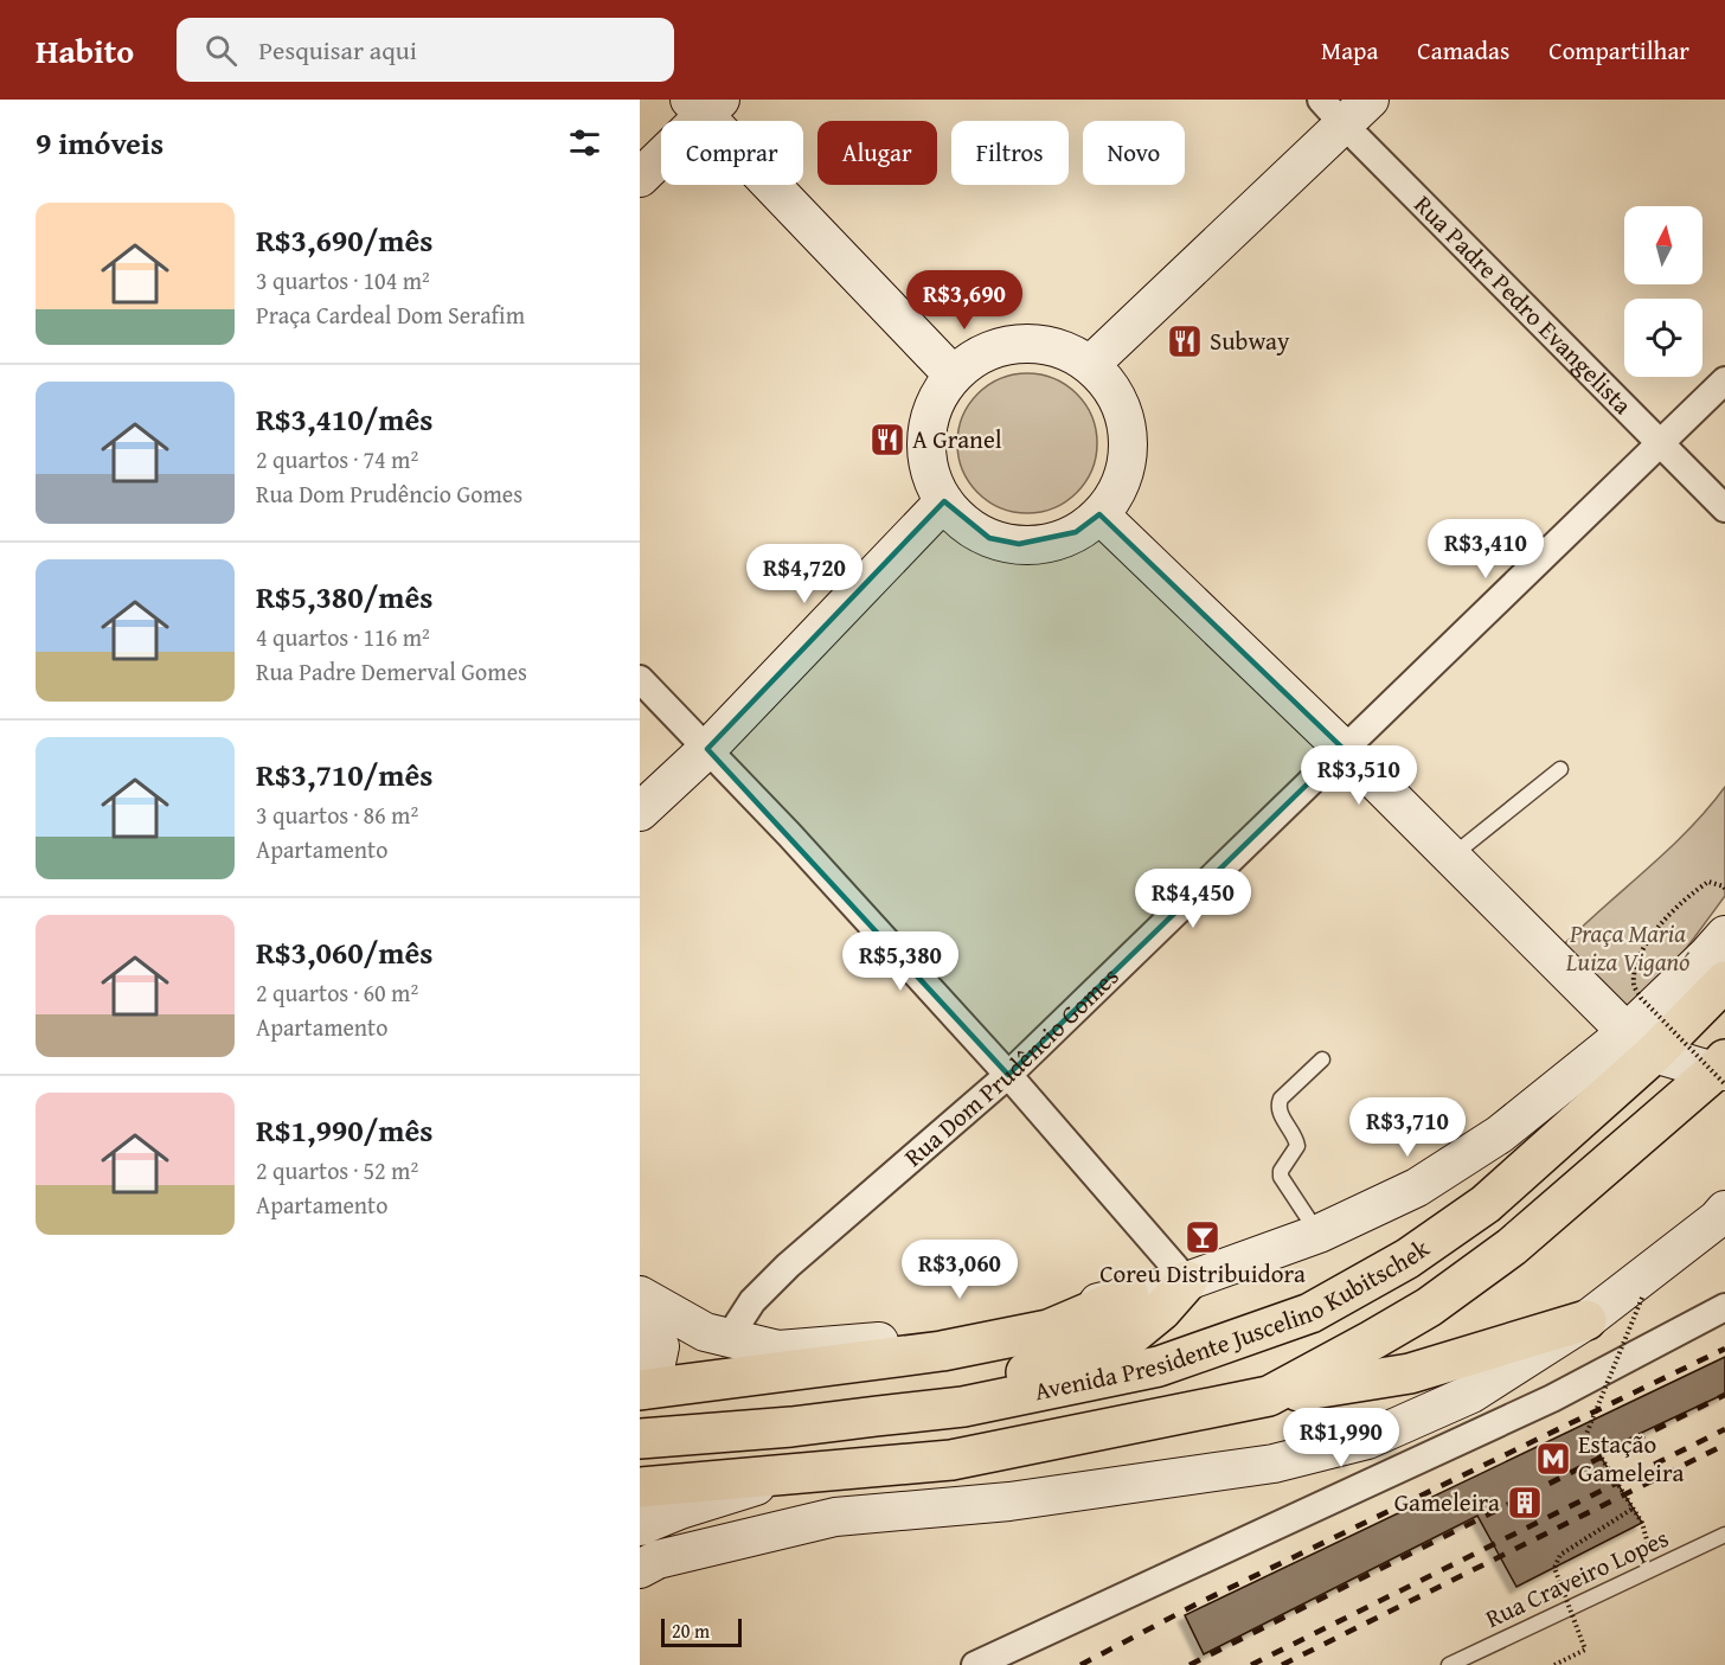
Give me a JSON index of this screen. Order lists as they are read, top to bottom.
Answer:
{
  "streets": {
    "highway": ["Avenida Presidente Juscelino Kubitschek"],
    "street": ["Rua Padre Pedro Evangelista", "Rua Dom Prudêncio Gomes"],
    "lane": ["Rua Craveiro Lopes"]
  },
  "crossings": [
    ["Rua Padre Pedro Evangelista", "Rua Dom Prudêncio Gomes"],
    ["Rua Dom Prudêncio Gomes", "Avenida Presidente Juscelino Kubitschek"]
  ],
  "parks": ["Praça Maria Luiza Viganó"],
  "places": {
    "restaurant": ["Subway", "A Granel"],
    "bar": ["Coreu Distribuidora"],
    "metro station": ["Estação Gameleira"],
    "building": ["Gameleira"]
  },
  "scale_bar": "20 m",
  "north": "top",
  "page": {
    "header": "Habito",
    "search": "Pesquisar aqui",
    "nav": ["Mapa", "Camadas", "Compartilhar"],
    "heading": "9 imóveis",
    "chip": [
      "Comprar",
      "Alugar",
      "Filtros",
      "Novo"
    ],
    "list": [
      {
        "name": "R$3,690/mês",
        "note": "3 quartos · 104 m² · Praça Cardeal Dom Serafim"
      },
      {
        "name": "R$3,410/mês",
        "note": "2 quartos · 74 m² · Rua Dom Prudêncio Gomes"
      },
      {
        "name": "R$5,380/mês",
        "note": "4 quartos · 116 m² · Rua Padre Demerval Gomes"
      },
      {
        "name": "R$3,710/mês",
        "note": "3 quartos · 86 m² · Apartamento"
      },
      {
        "name": "R$3,060/mês",
        "note": "2 quartos · 60 m² · Apartamento"
      },
      {
        "name": "R$1,990/mês",
        "note": "2 quartos · 52 m² · Apartamento"
      }
    ],
    "price": [
      "R$3,690",
      "R$3,410",
      "R$4,720",
      "R$3,510",
      "R$4,450",
      "R$5,380",
      "R$3,710",
      "R$3,060",
      "R$1,990"
    ],
    "scale": "20 m"
  }
}
